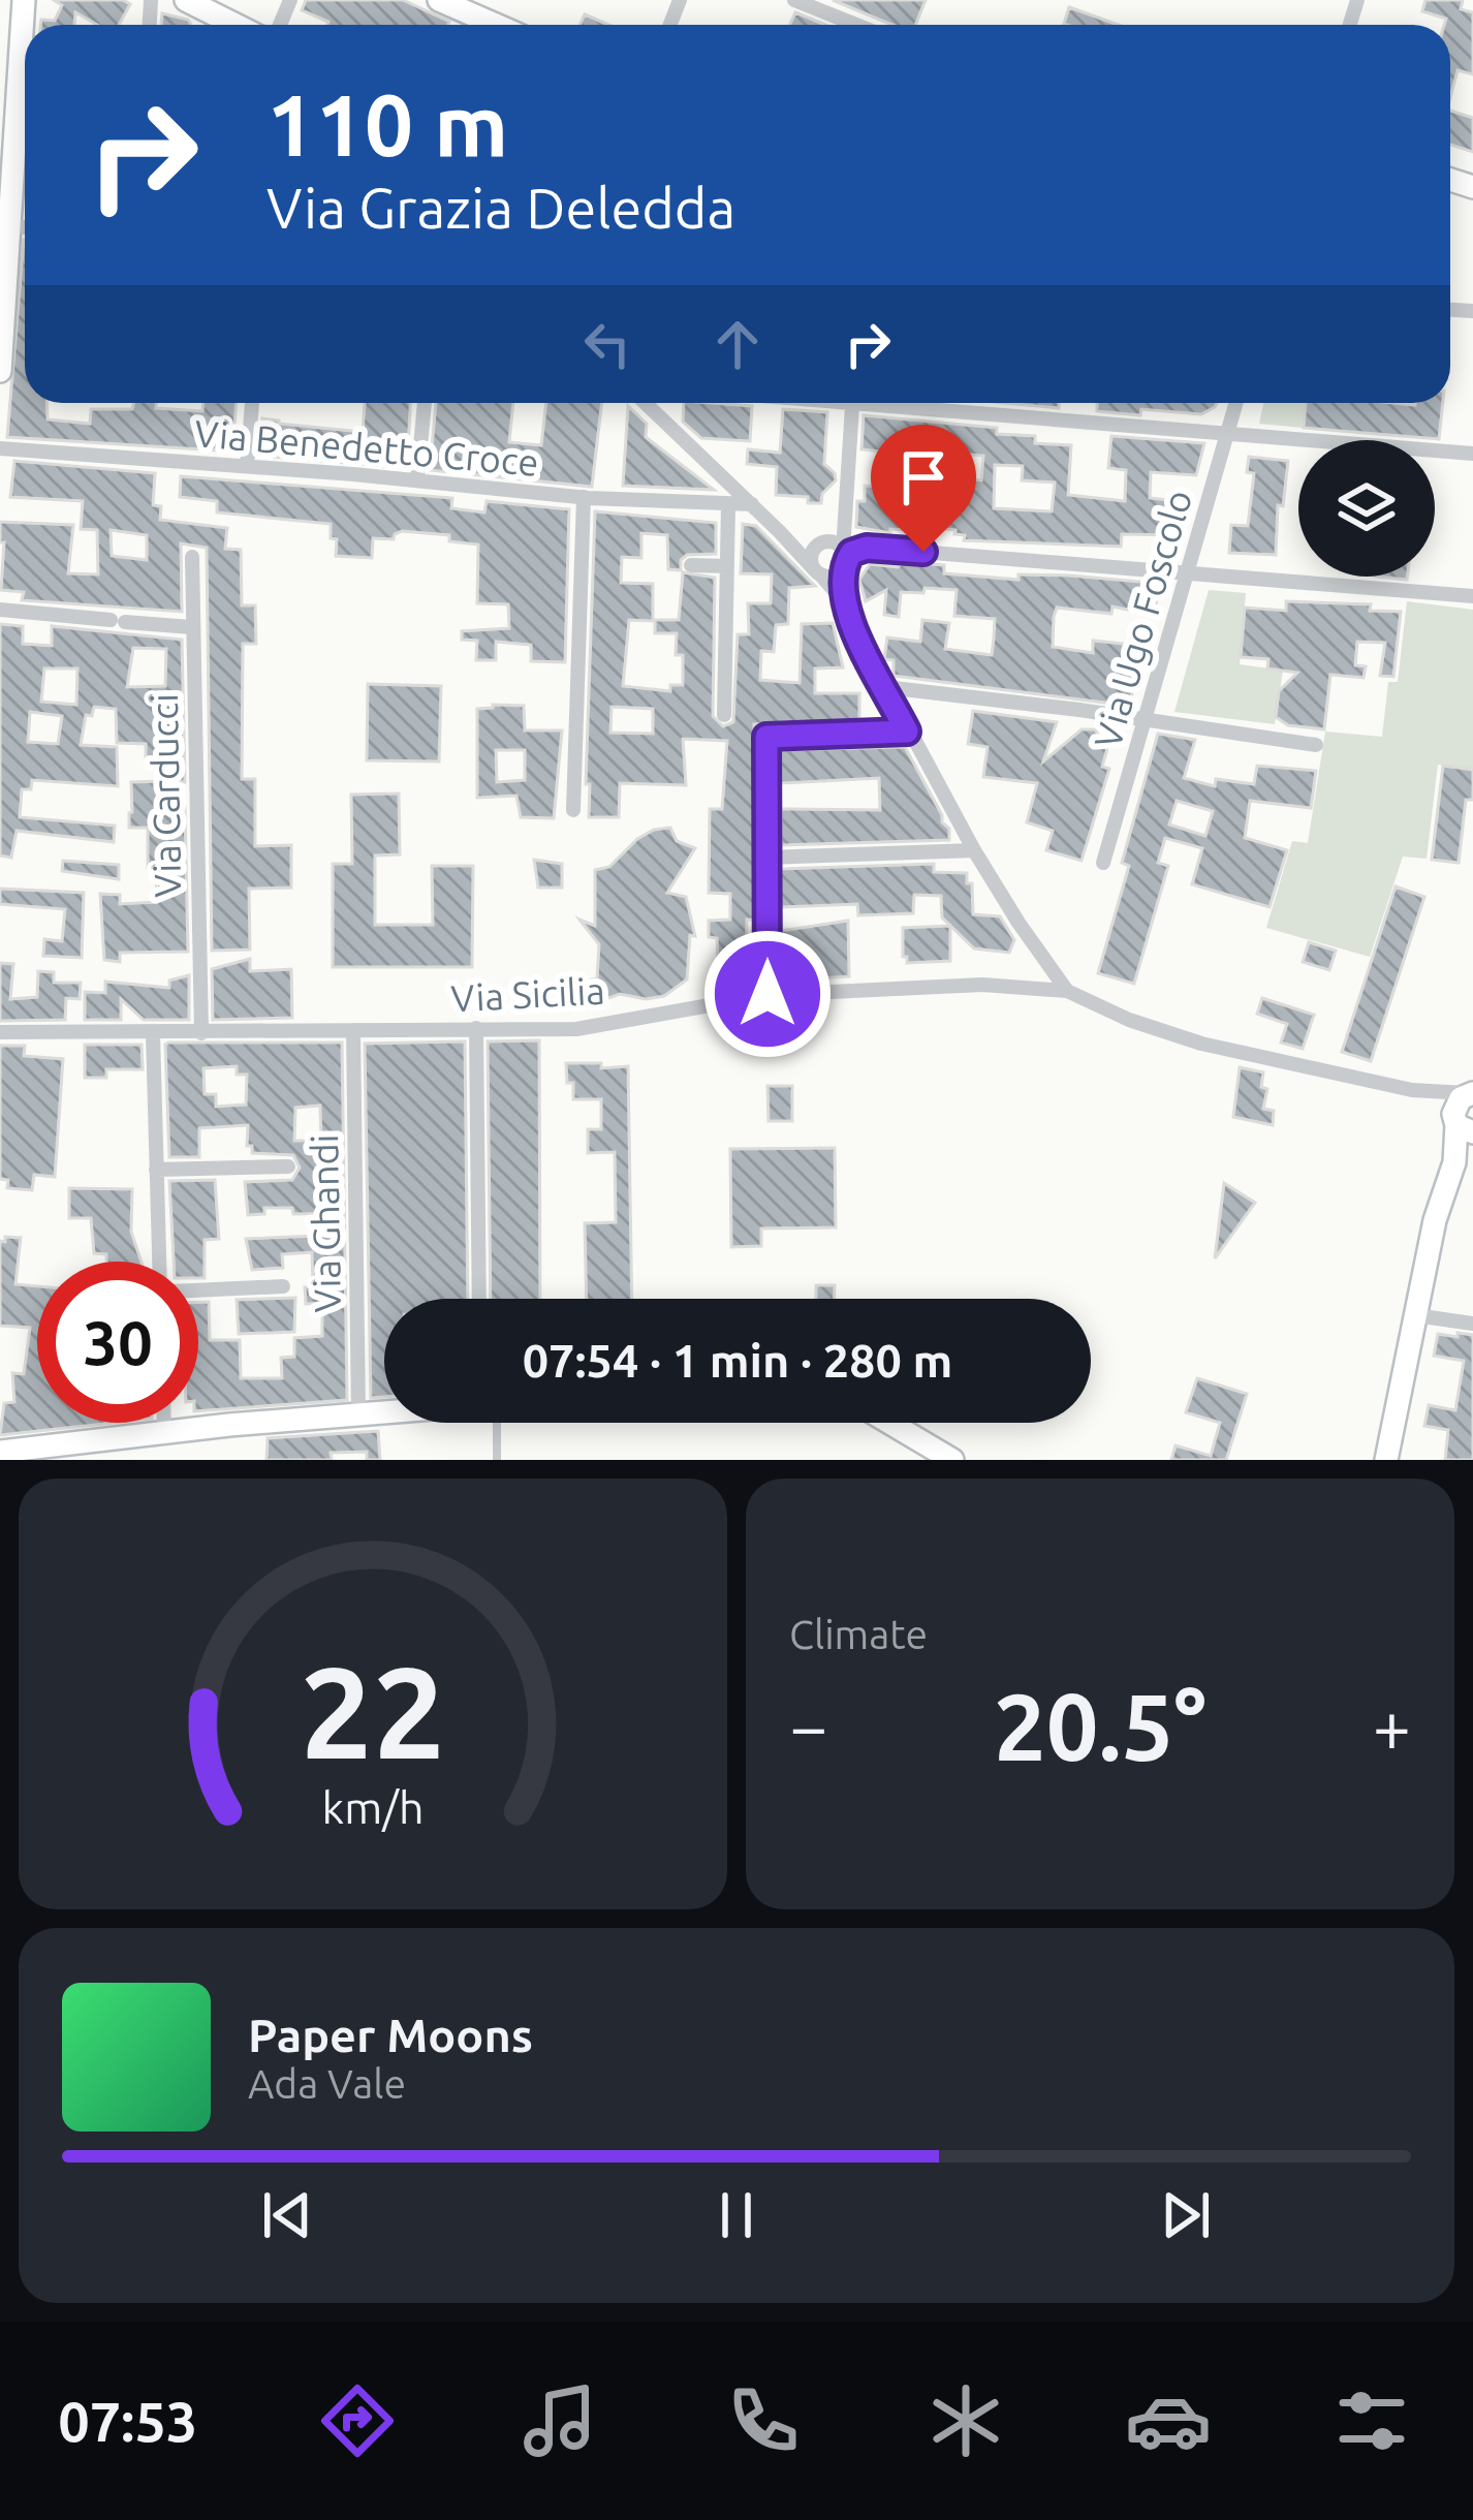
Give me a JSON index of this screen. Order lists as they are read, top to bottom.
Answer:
{
  "streets": {
    "street": [
      "Via Benedetto Croce",
      "Via Ugo Foscolo",
      "Via Carducci",
      "Via Sicilia",
      "Via Ghandi"
    ]
  },
  "crossings": [
    ["Via Carducci", "Via Sicilia"],
    ["Via Sicilia", "Via Ghandi"]
  ],
  "page": {
    "turn": ["110 m", "Via Grazia Deledda"],
    "limit": "30",
    "trip": "07:54 · 1 min · 280 m",
    "tile": "Climate",
    "heat": ["−", "20.5°", "+"],
    "song": ["Paper Moons", "Ada Vale"],
    "tabs": "07:53",
    "gauge": ["22", "km/h"]
  }
}
